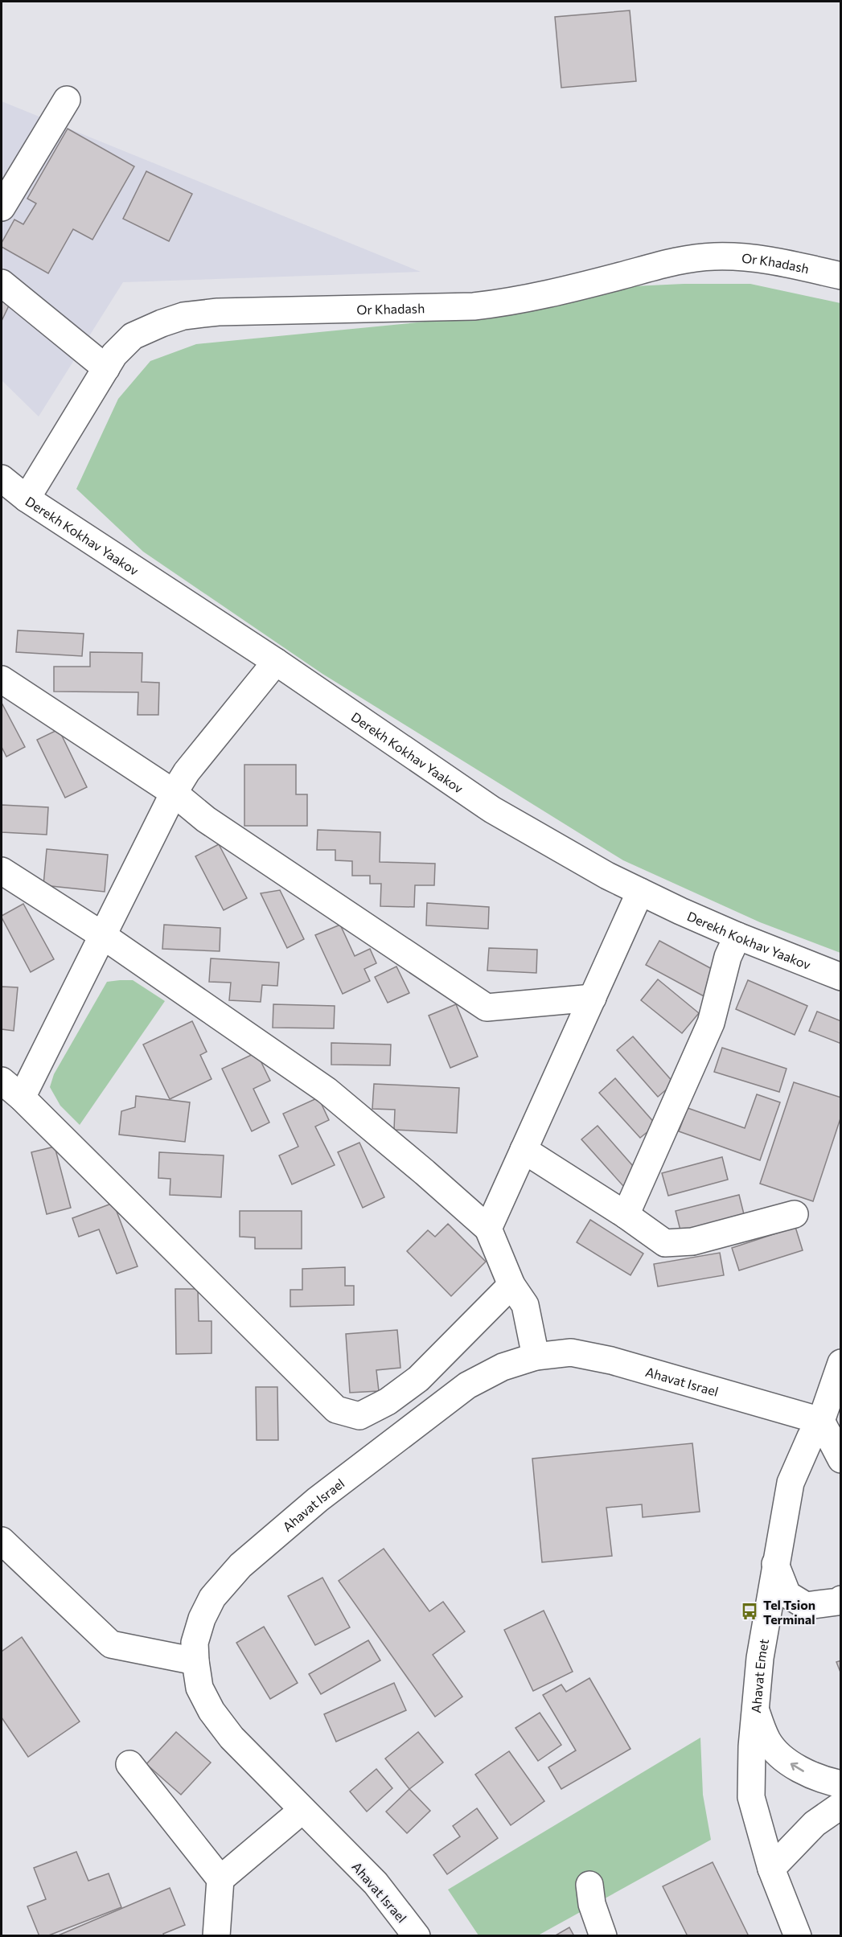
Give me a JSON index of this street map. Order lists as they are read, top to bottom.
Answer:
{
  "streets": {
    "street": [
      "Or Khadash",
      "Derekh Kokhav Yaakov",
      "Ahavat Israel",
      "Ahavat Emet"
    ]
  },
  "crossings": [
    ["Or Khadash", "Derekh Kokhav Yaakov"],
    ["Ahavat Israel", "Ahavat Emet"]
  ],
  "places": {
    "bus stop": ["Tel Tsion Terminal"]
  }
}
